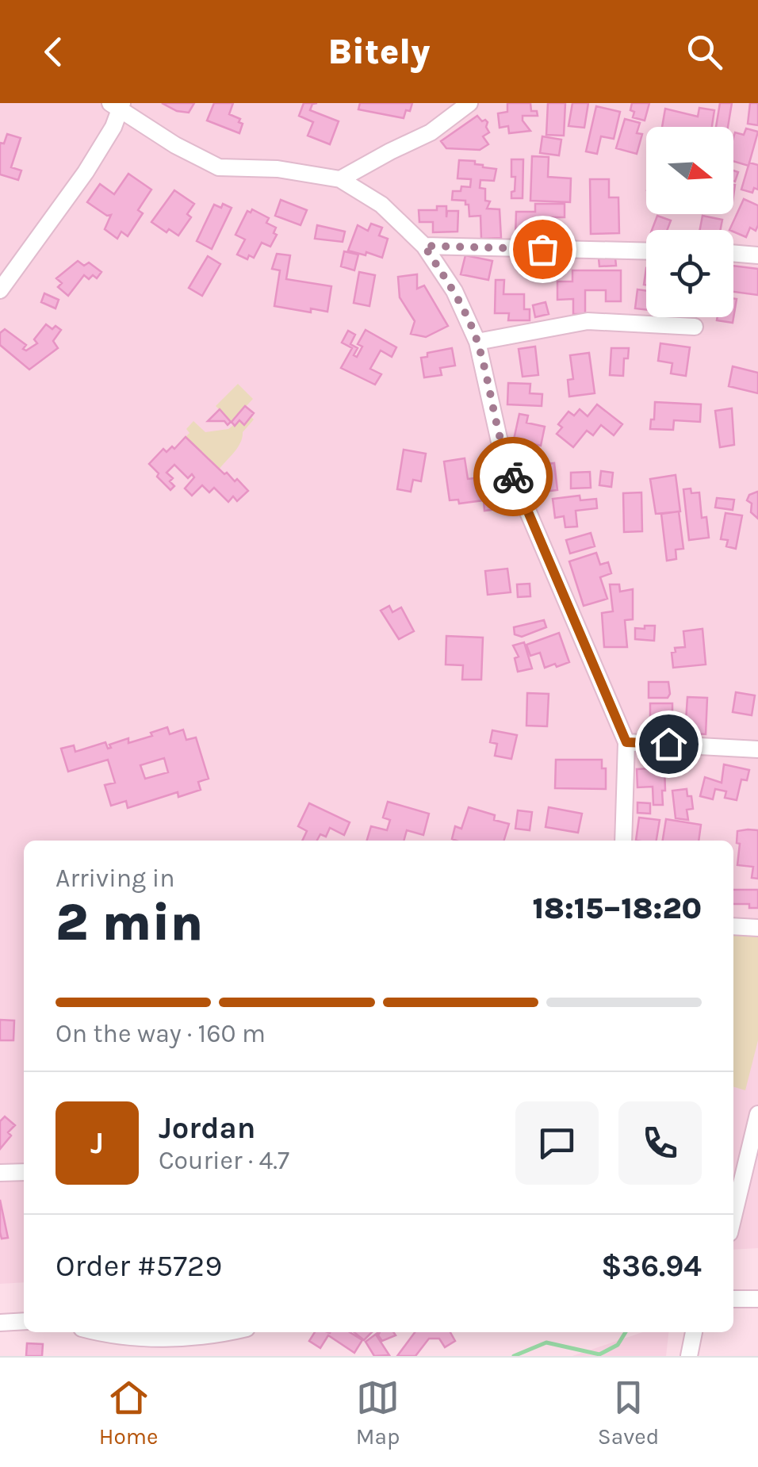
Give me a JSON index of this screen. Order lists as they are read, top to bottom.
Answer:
{
  "north": "right",
  "page": {
    "header": "Bitely",
    "heading": ["2 min", "Arriving in", "18:15–18:20"],
    "panel": [
      "Jordan",
      "Courier · 4.7",
      "Order #5729",
      "$36.94"
    ],
    "bar": "On the way · 160 m",
    "round": "J",
    "tabs": ["Home", "Map", "Saved"]
  }
}
